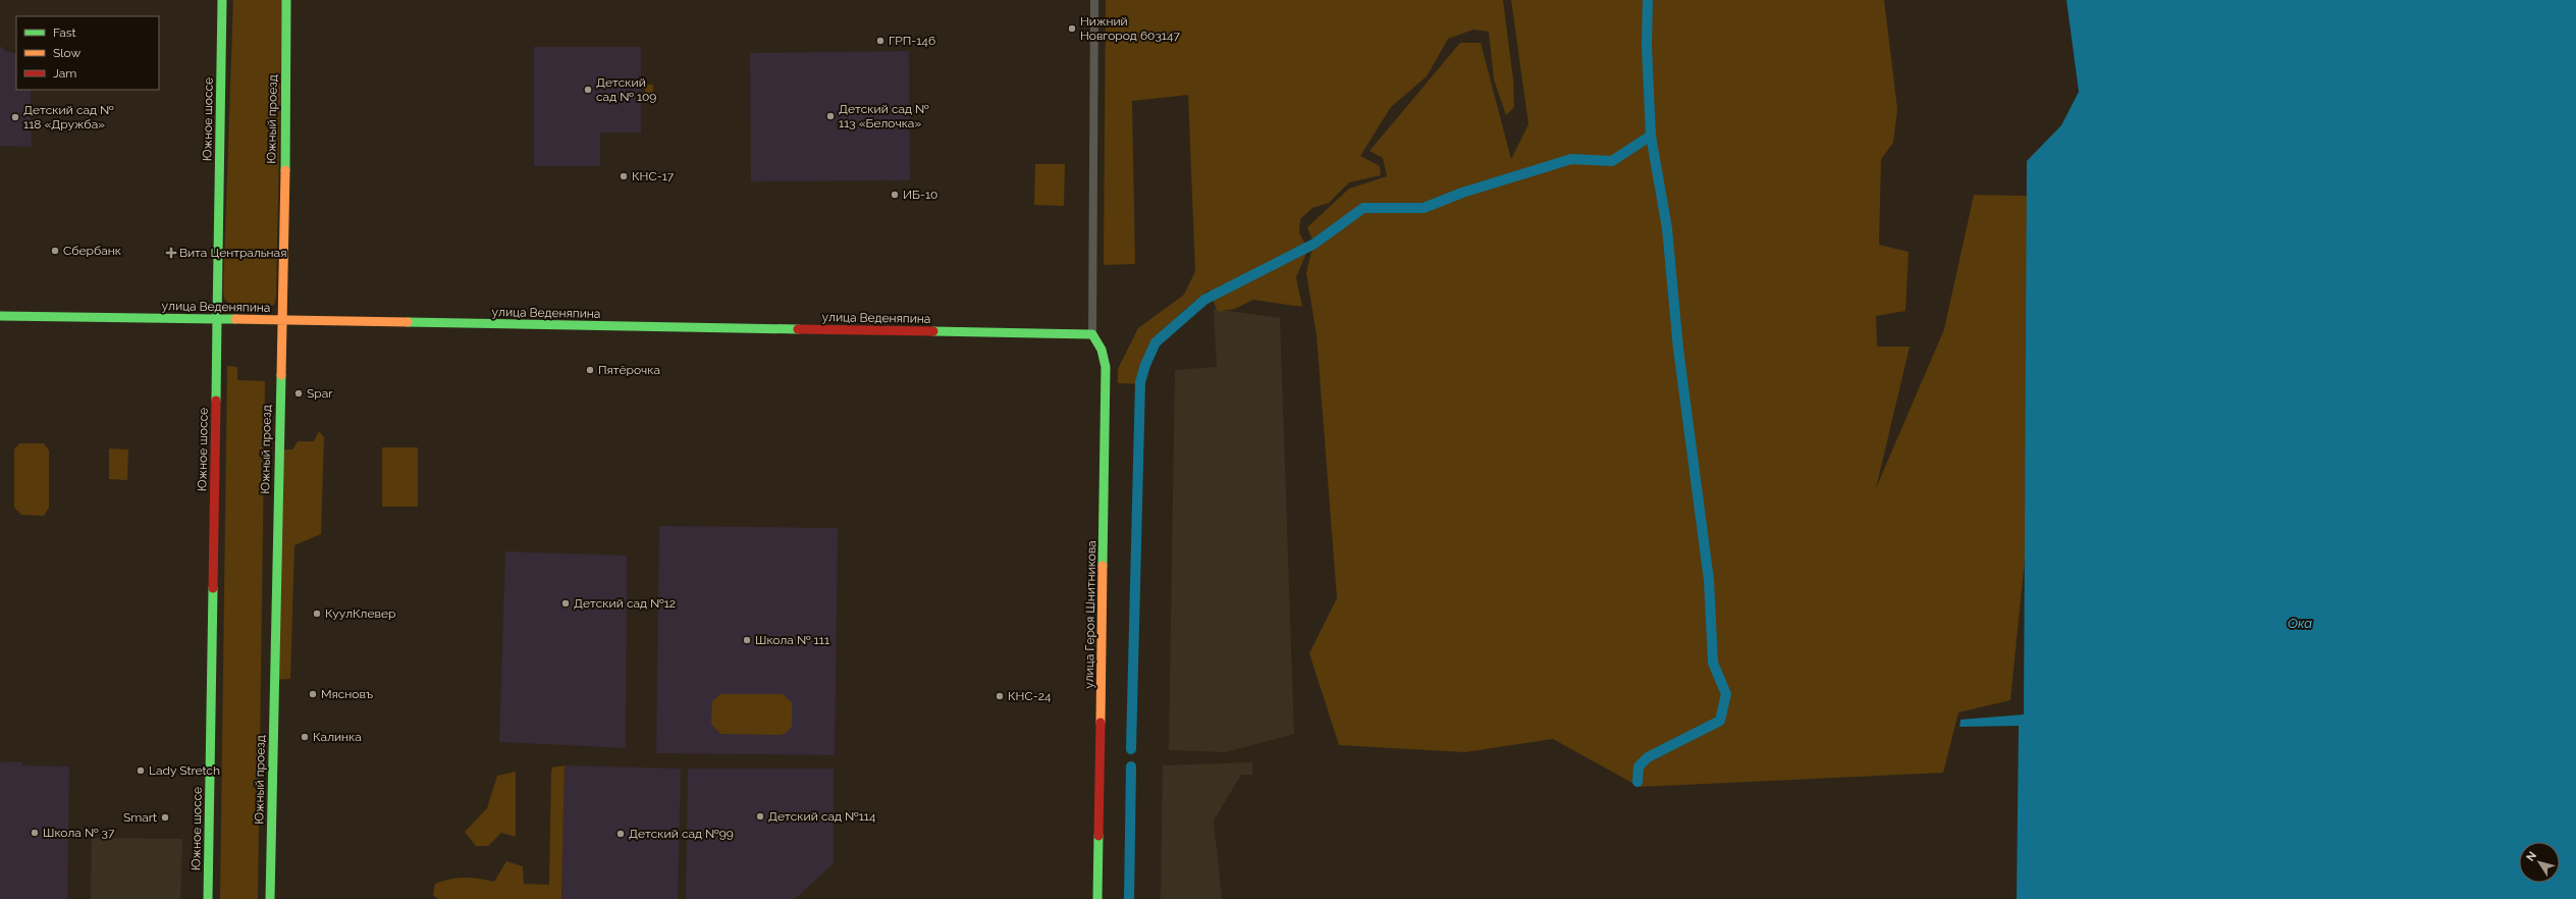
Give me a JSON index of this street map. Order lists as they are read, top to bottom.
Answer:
{
  "streets": {
    "street": [
      "Южное шоссе",
      "Южный проезд",
      "улица Веденяпина",
      "улица Героя Шнитникова"
    ]
  },
  "crossings": [
    ["Южное шоссе", "улица Веденяпина"],
    ["Южный проезд", "улица Веденяпина"],
    ["улица Веденяпина", "улица Героя Шнитникова"]
  ],
  "water": ["Ока"],
  "places": {
    "other": [
      "Нижний Новгород 603147",
      "ГРП-146",
      "Детский сад № 109",
      "Детский сад № 113 «Белочка»",
      "Детский сад № 118 «Дружба»",
      "КНС-17",
      "ИБ-10",
      "Сбербанк",
      "Пятёрочка",
      "Spar",
      "Детский сад №12",
      "КуулКлевер",
      "Школа № 111",
      "Мясновъ",
      "КНС-24",
      "Калинка",
      "Lady Stretch",
      "Детский сад №114",
      "Smart",
      "Школа № 37",
      "Детский сад №99"
    ],
    "health": ["Вита Центральная"]
  },
  "legend": ["Fast", "Slow", "Jam"],
  "north": "top left"
}
